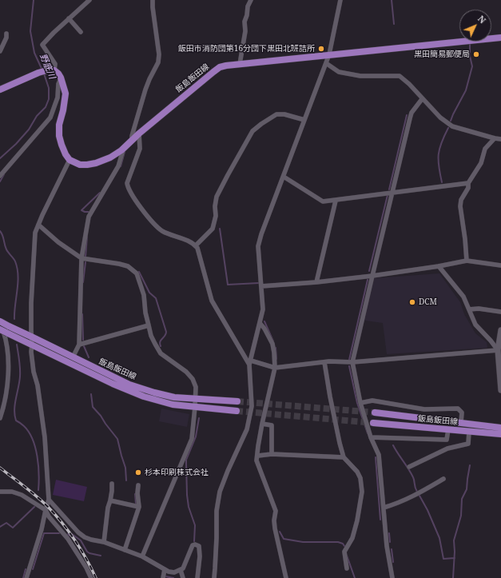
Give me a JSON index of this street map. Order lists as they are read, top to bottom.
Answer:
{
  "streets": {
    "main road": ["飯島飯田線"]
  },
  "water": ["野底川"],
  "places": [
    "飯田市消防団第16分団下黒田北班詰所",
    "黒田簡易郵便局",
    "DCM",
    "杉本印刷株式会社"
  ],
  "north": "top right"
}
